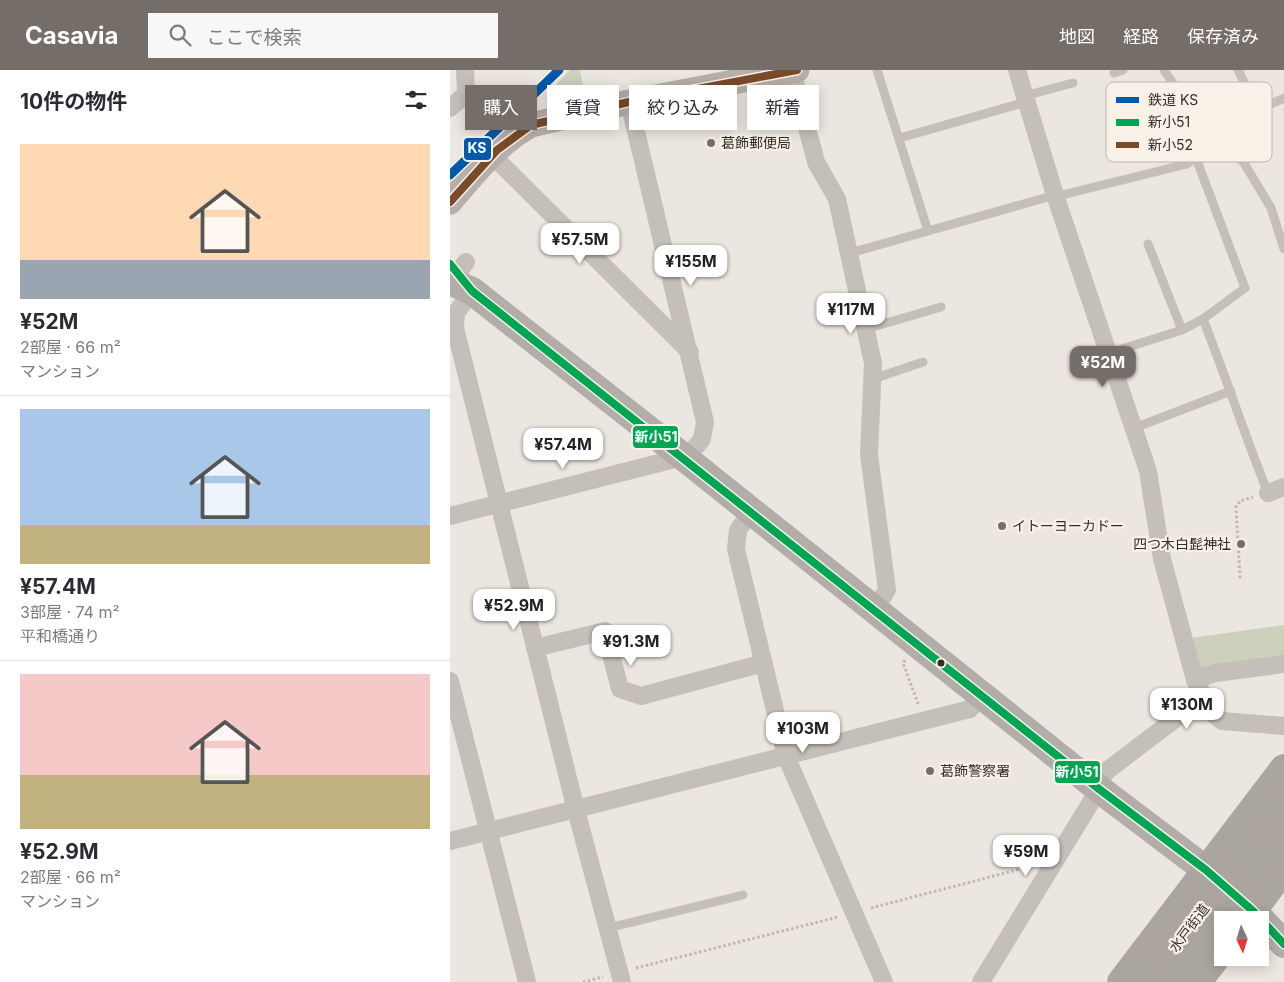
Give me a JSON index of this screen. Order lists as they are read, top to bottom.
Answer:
{
  "streets": {
    "highway": ["水戸街道"]
  },
  "places": [
    "葛飾郵便局",
    "イトーヨーカドー",
    "四つ木白髭神社",
    "葛飾警察署"
  ],
  "lines": ["rail line KS", "transit line 新小52", "transit line 新小51"],
  "legend": ["鉄道 KS", "新小51", "新小52"],
  "north": "bottom",
  "page": {
    "header": "Casavia",
    "search": "ここで検索",
    "nav": ["地図", "経路", "保存済み"],
    "heading": "10件の物件",
    "chip": [
      "購入",
      "賃貸",
      "絞り込み",
      "新着"
    ],
    "list": [
      {
        "name": "¥52M",
        "note": "2部屋 · 66 m² · マンション"
      },
      {
        "name": "¥57.4M",
        "note": "3部屋 · 74 m² · 平和橋通り"
      },
      {
        "name": "¥52.9M",
        "note": "2部屋 · 66 m² · マンション"
      }
    ],
    "price": [
      "¥57.5M",
      "¥155M",
      "¥117M",
      "¥52M",
      "¥57.4M",
      "¥52.9M",
      "¥91.3M",
      "¥130M",
      "¥103M",
      "¥59M"
    ]
  }
}
